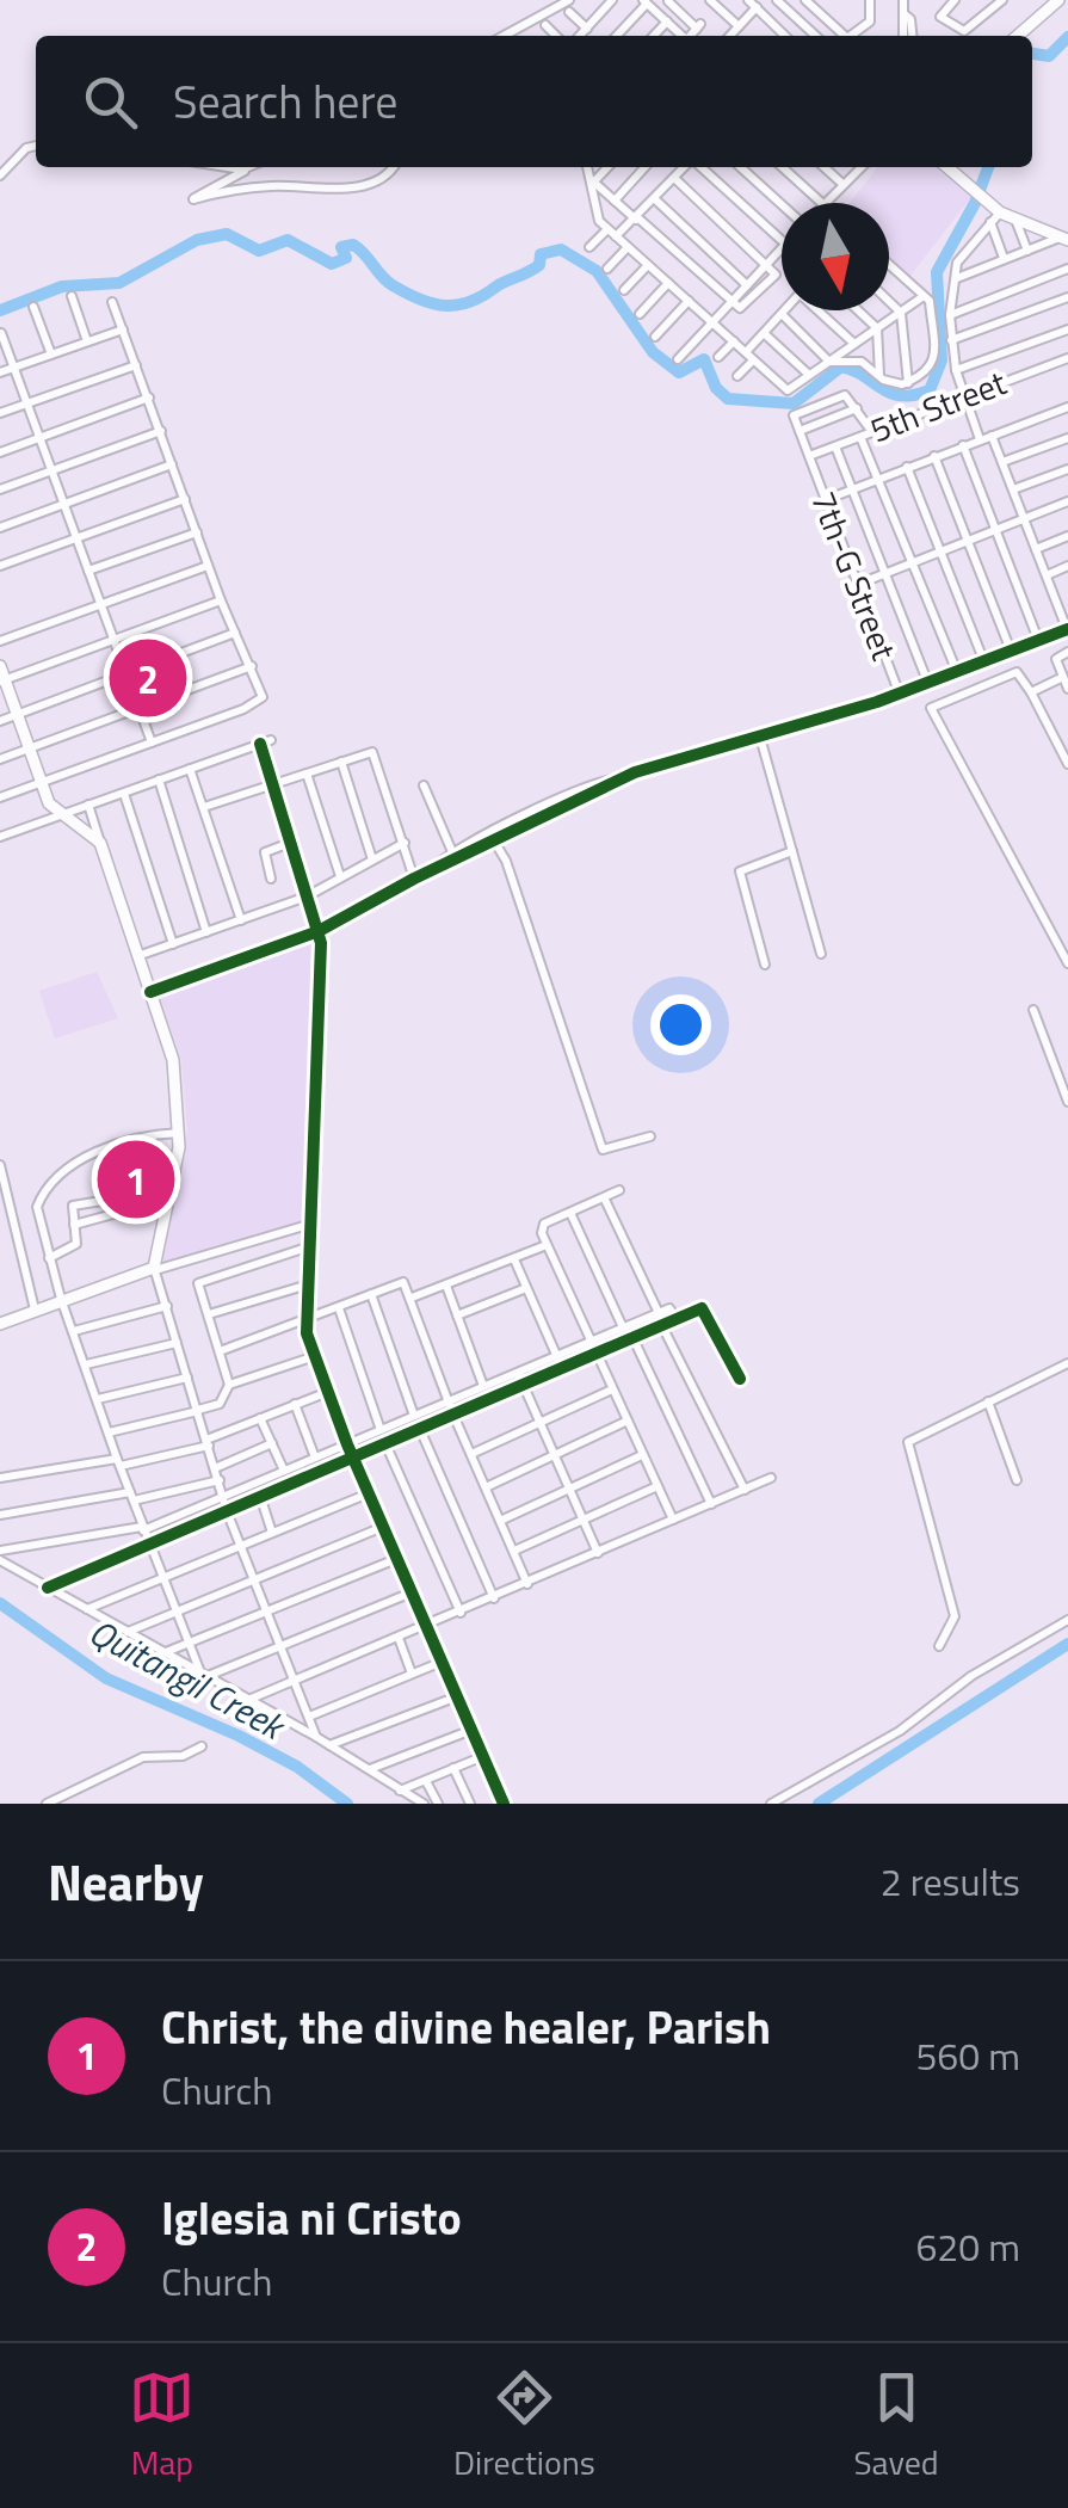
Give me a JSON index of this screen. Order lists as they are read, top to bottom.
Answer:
{
  "streets": {
    "street": ["5th Street", "7th-G Street"]
  },
  "crossings": [
    ["5th Street", "7th-G Street"]
  ],
  "water": ["Quitangil Creek"],
  "north": "bottom",
  "page": {
    "search": "Search here",
    "pins": ["2", "1"],
    "heading": ["Nearby", "2 results"],
    "list": [
      {
        "mark": "1",
        "name": "Christ, the divine healer, Parish",
        "note": "Church",
        "value": "560 m"
      },
      {
        "mark": "2",
        "name": "Iglesia ni Cristo",
        "note": "Church",
        "value": "620 m"
      }
    ],
    "nav": ["Map", "Directions", "Saved"]
  }
}
